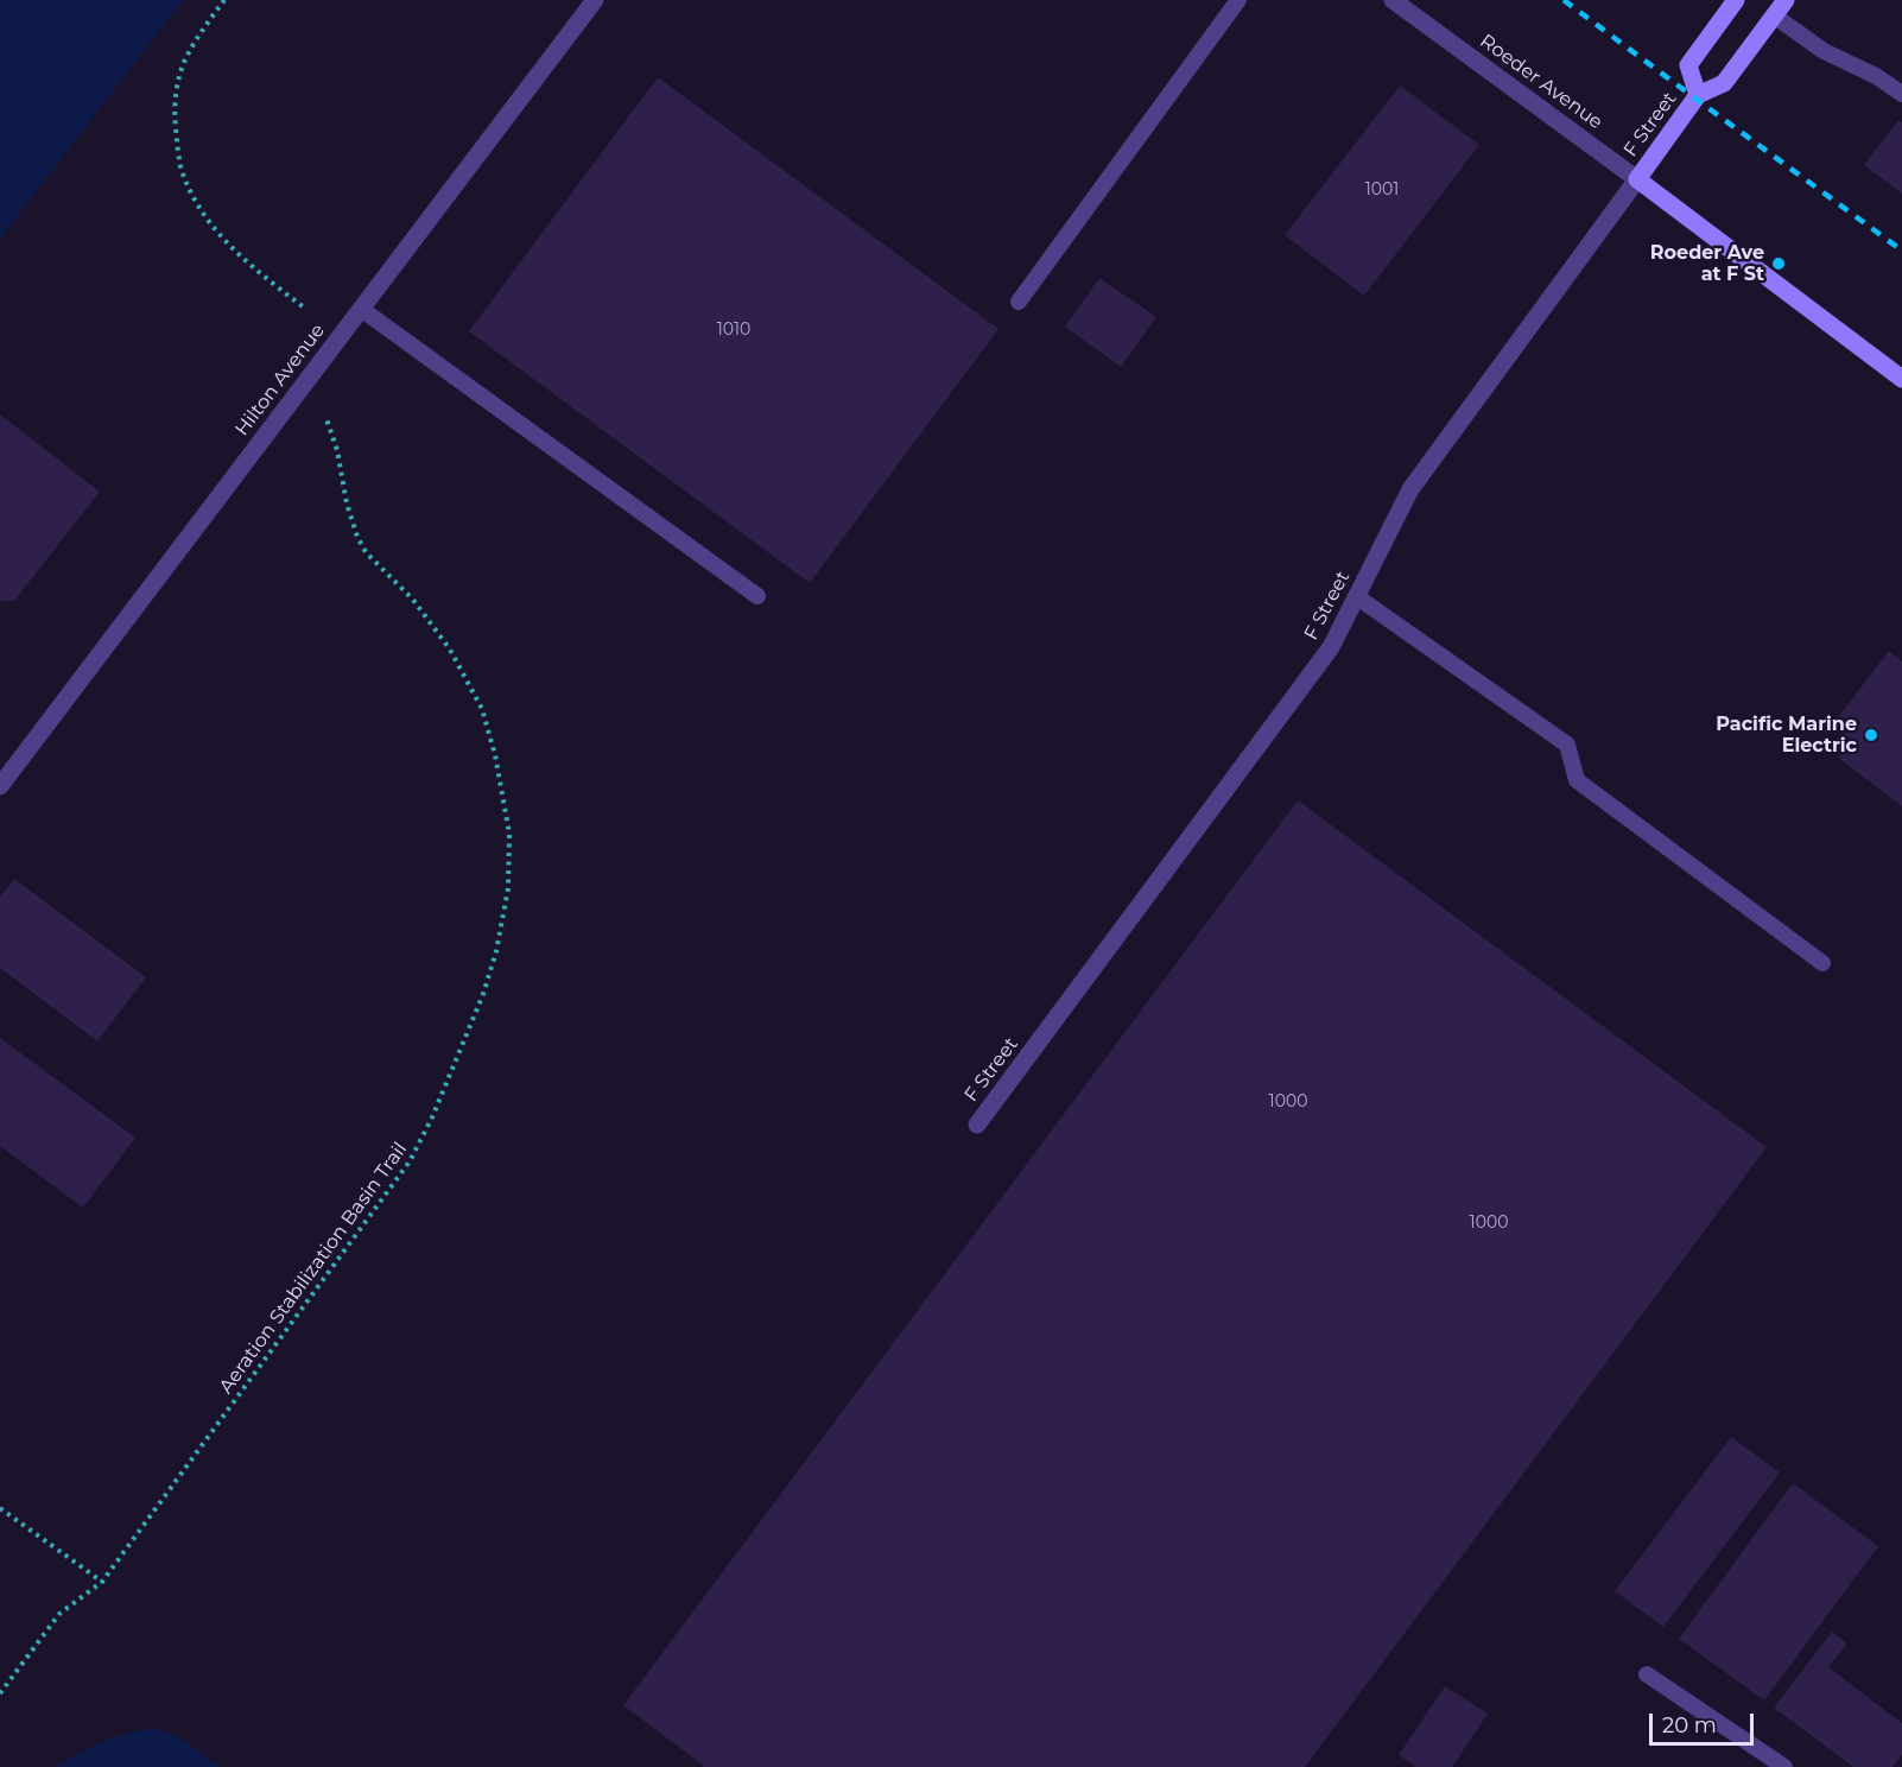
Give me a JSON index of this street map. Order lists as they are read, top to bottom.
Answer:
{
  "streets": {
    "main road": ["Roeder Avenue", "F Street"],
    "street": ["Hilton Avenue"],
    "path": ["Aeration Stabilization Basin Trail"]
  },
  "crossings": [
    ["Roeder Avenue", "F Street"]
  ],
  "places": ["Roeder Ave at F St", "Pacific Marine Electric"],
  "house_numbers": [
    "1001",
    "1010",
    "1000",
    "1000"
  ],
  "scale_bar": "20 m"
}
